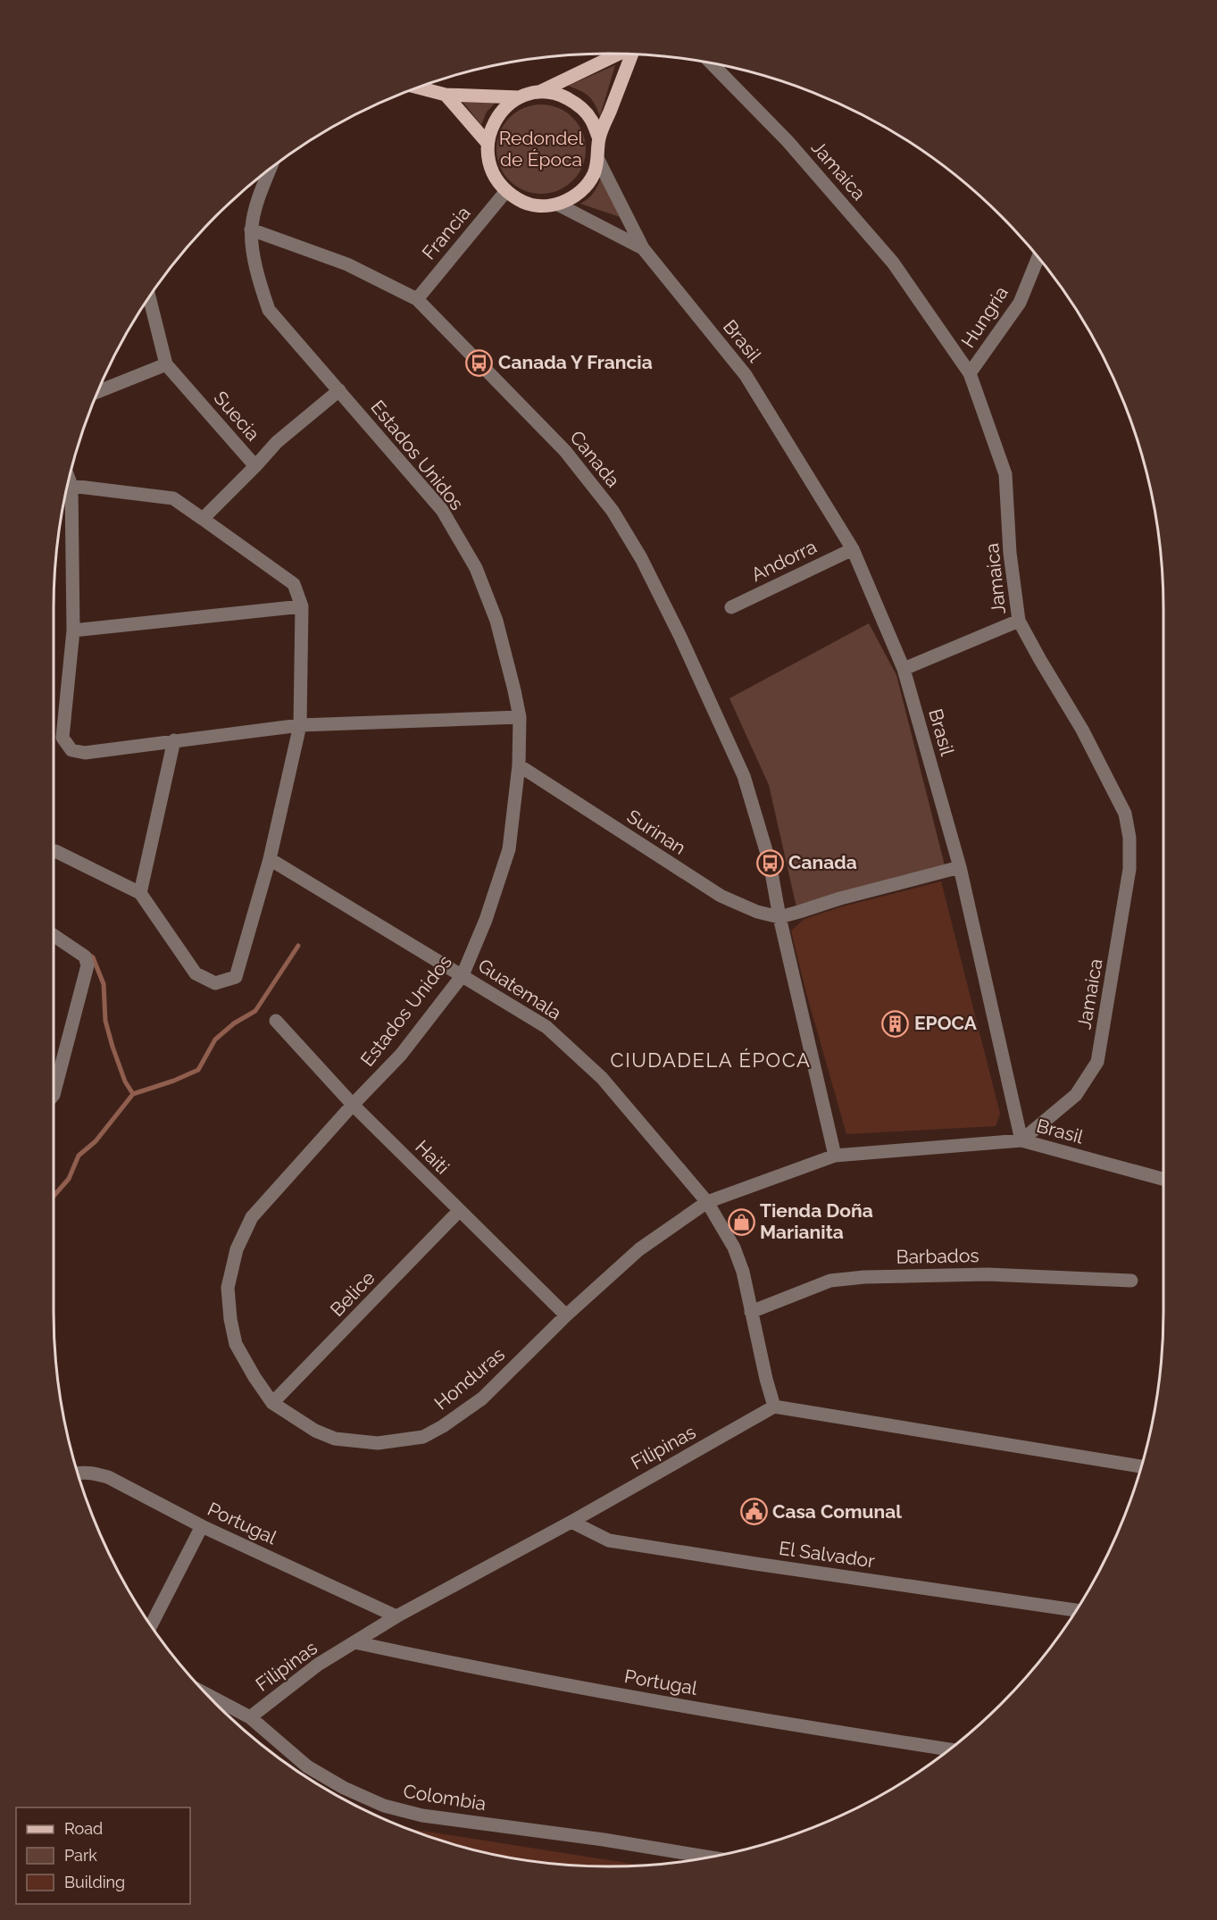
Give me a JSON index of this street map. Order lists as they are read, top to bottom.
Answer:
{
  "streets": {
    "street": [
      "Jamaica",
      "Francia",
      "Hungria",
      "Brasil",
      "Suecia",
      "Estados Unidos",
      "Canada",
      "Andorra",
      "Surinan",
      "Guatemala",
      "Haiti",
      "Barbados",
      "Belice",
      "Honduras",
      "Filipinas",
      "Portugal",
      "El Salvador",
      "Colombia"
    ]
  },
  "crossings": [
    ["Jamaica", "Hungria"],
    ["Jamaica", "Brasil"],
    ["Jamaica", "Honduras"],
    ["Francia", "Brasil"],
    ["Francia", "Canada"],
    ["Brasil", "Andorra"],
    ["Brasil", "Honduras"],
    ["Suecia", "Estados Unidos"],
    ["Estados Unidos", "Canada"],
    ["Estados Unidos", "Surinan"],
    ["Estados Unidos", "Guatemala"],
    ["Estados Unidos", "Haiti"],
    ["Estados Unidos", "Honduras"],
    ["Canada", "Surinan"],
    ["Canada", "Honduras"],
    ["Guatemala", "Barbados"],
    ["Guatemala", "Honduras"],
    ["Guatemala", "Filipinas"],
    ["Haiti", "Belice"],
    ["Haiti", "Honduras"],
    ["Belice", "Honduras"],
    ["Filipinas", "Portugal"],
    ["Filipinas", "El Salvador"],
    ["Filipinas", "Colombia"]
  ],
  "districts": ["CIUDADELA ÉPOCA"],
  "parks": ["Redondel de Época"],
  "places": {
    "bus stop": ["Canada Y Francia", "Canada"],
    "building": ["EPOCA"],
    "shop": ["Tienda Doña Marianita"],
    "public building": ["Casa Comunal"]
  },
  "legend": ["Road", "Park", "Building"]
}
